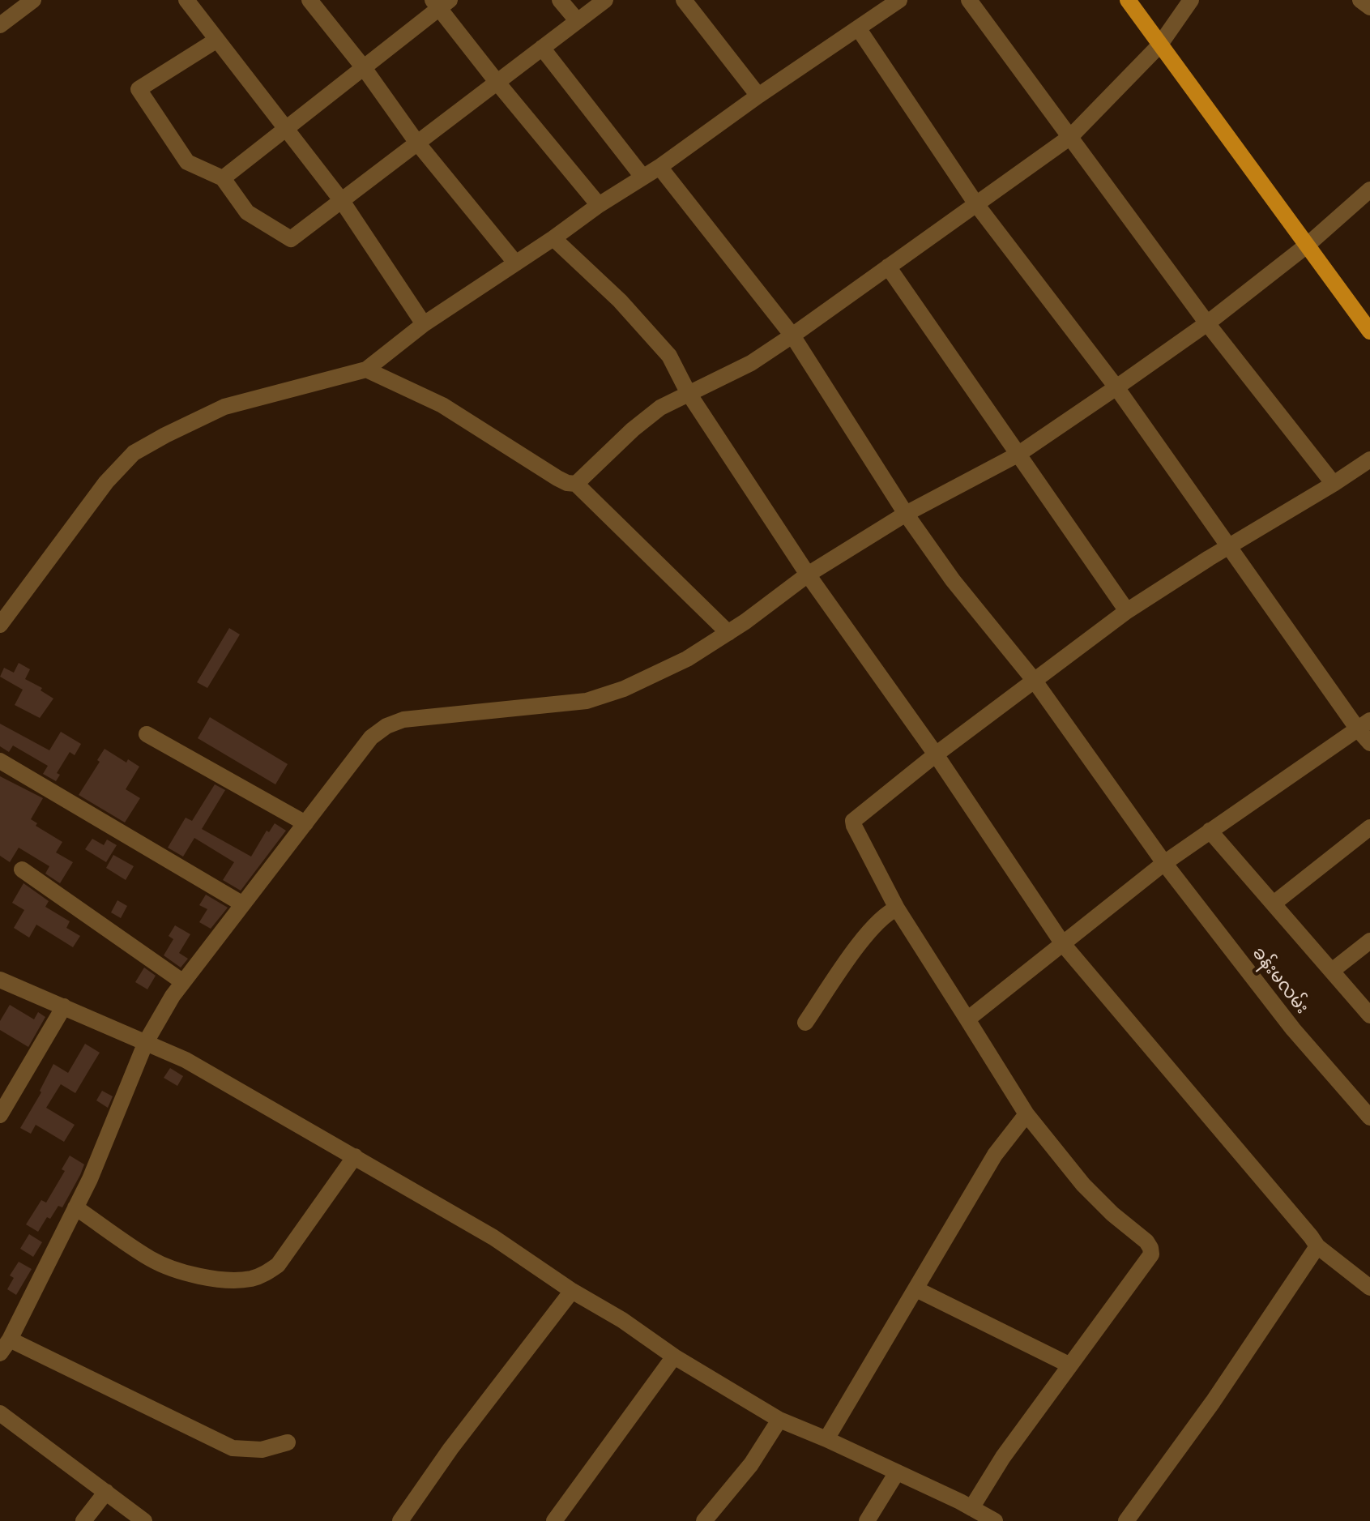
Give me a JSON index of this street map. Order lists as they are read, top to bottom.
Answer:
{
  "streets": {
    "street": ["ခန်းမလမ်း"]
  }
}
